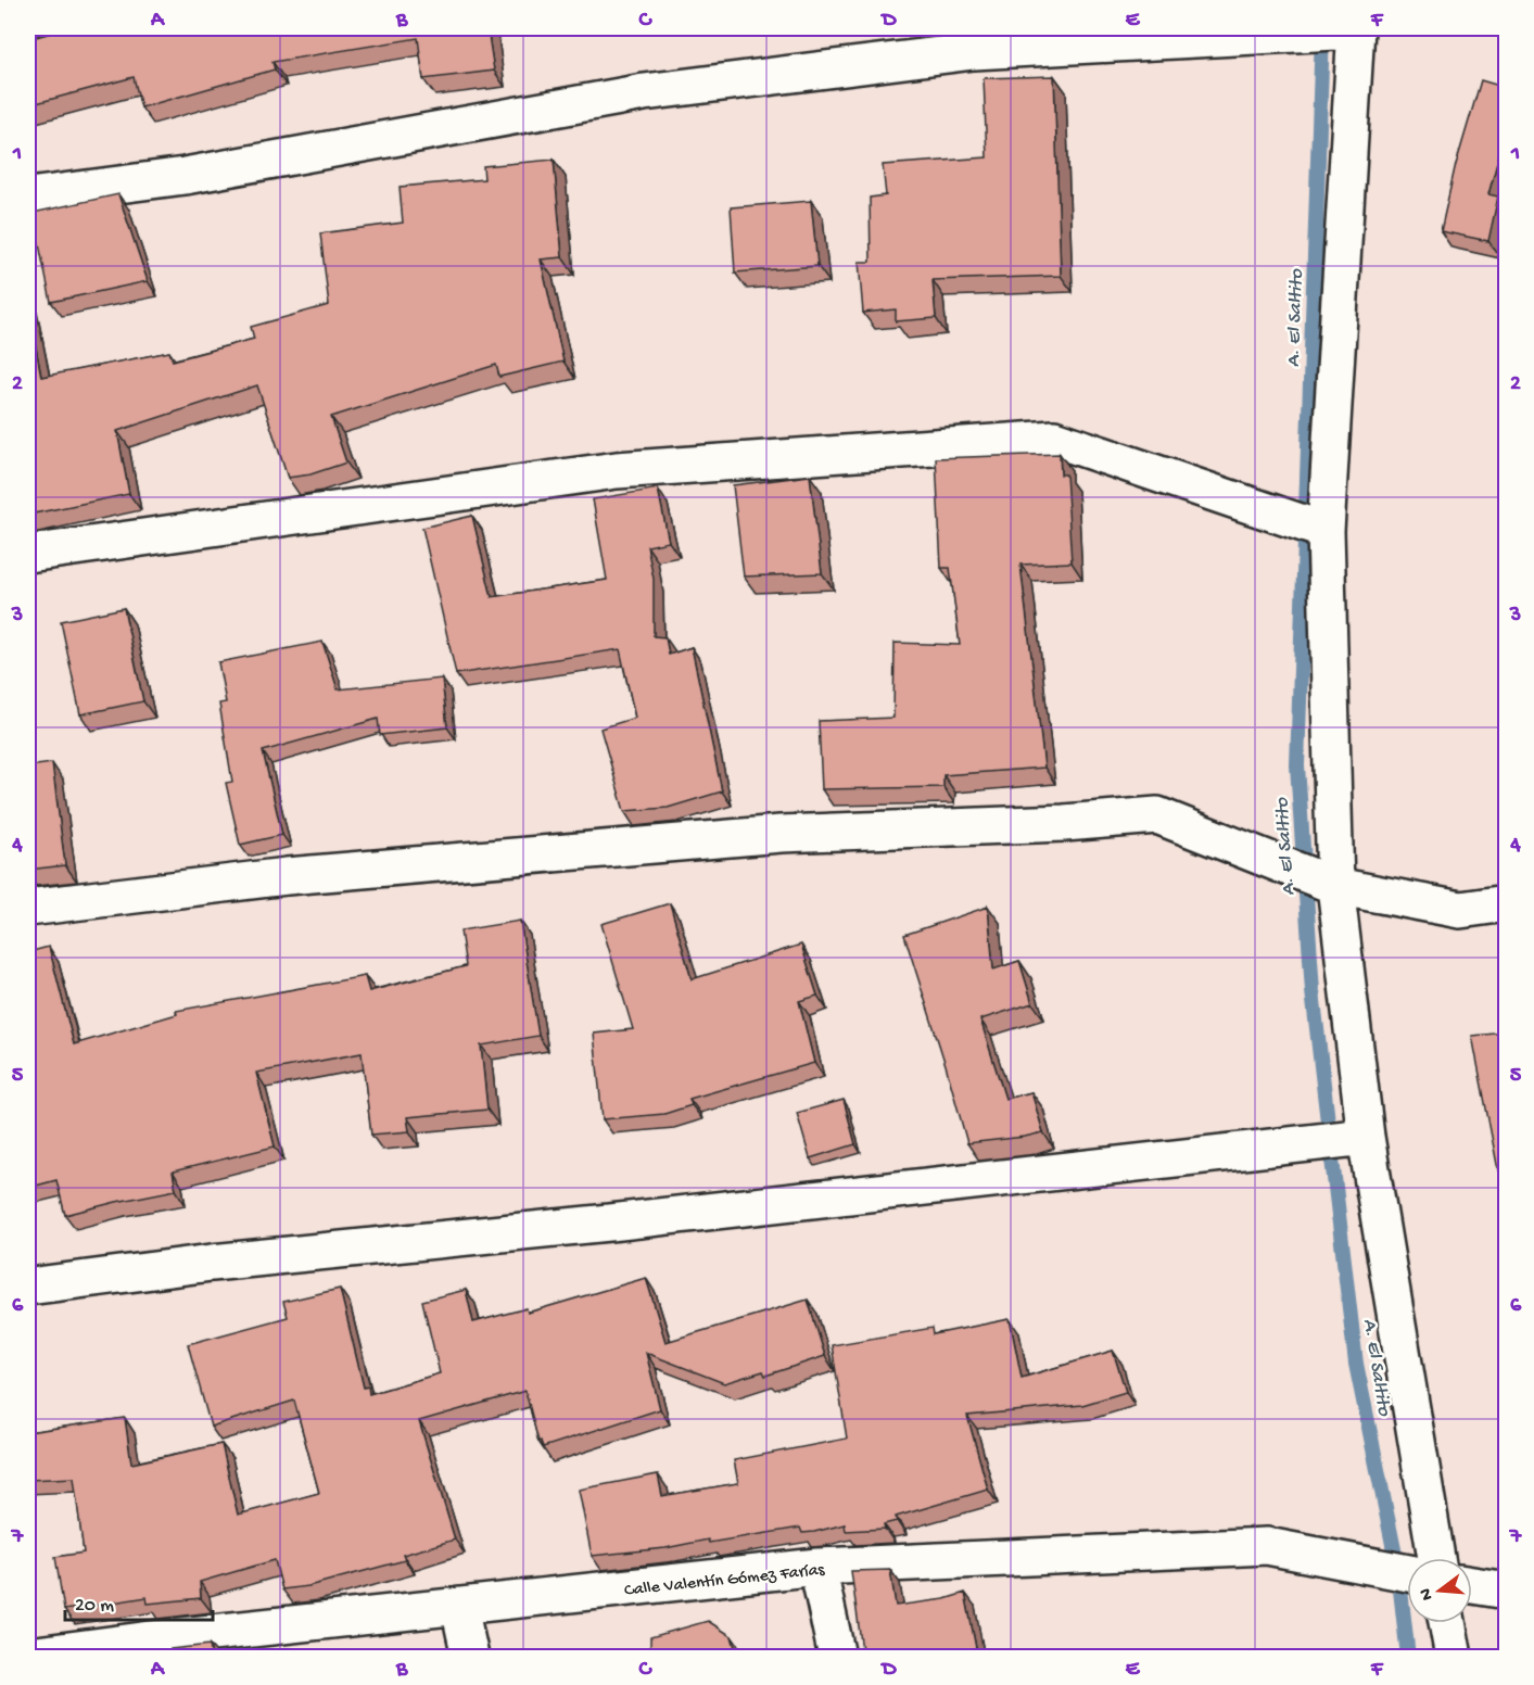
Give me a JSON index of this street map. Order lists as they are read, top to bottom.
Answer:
{
  "streets": {
    "street": ["Calle Valentín Gómez Farías"]
  },
  "water": ["A. El Saltito"],
  "scale_bar": "20 m",
  "north": "left",
  "grid": {
    "columns": [
      "A",
      "B",
      "C",
      "D",
      "E",
      "F"
    ],
    "rows": [
      "1",
      "2",
      "3",
      "4",
      "5",
      "6",
      "7"
    ]
  }
}
